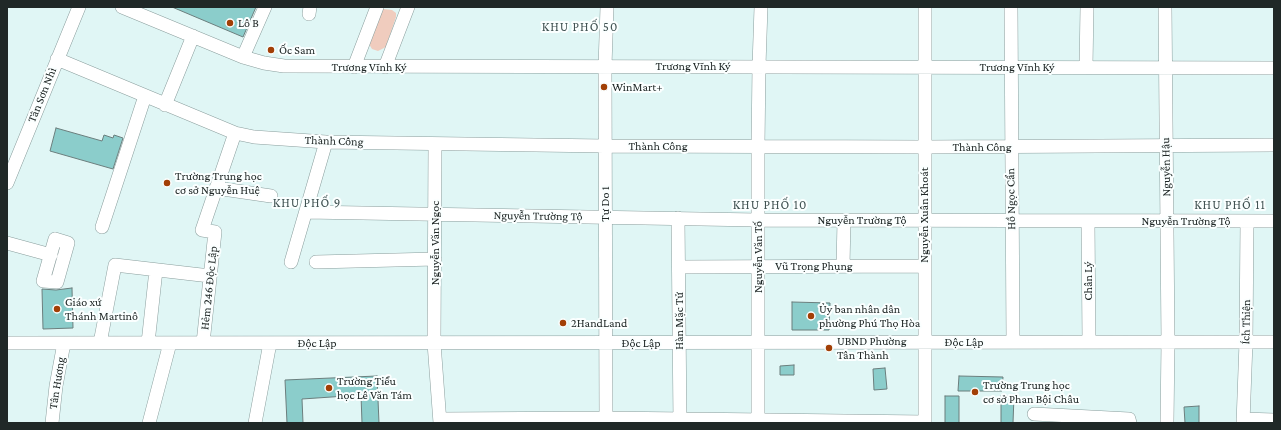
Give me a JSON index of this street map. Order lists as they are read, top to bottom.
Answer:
{
  "streets": {
    "street": [
      "Trương Vĩnh Ký",
      "Tân Sơn Nhì",
      "Thành Công",
      "Nguyễn Hậu",
      "Hồ Ngọc Cẩn",
      "Tự Do 1",
      "Nguyễn Xuân Khoát",
      "Nguyễn Trường Tộ",
      "Nguyễn Văn Ngọc",
      "Nguyễn Văn Tố",
      "Vũ Trọng Phụng",
      "Chân Lý",
      "Hẻm 246 Độc Lập",
      "Hàn Mặc Tử",
      "Ích Thiện",
      "Độc Lập",
      "Tân Hương"
    ]
  },
  "crossings": [
    ["Trương Vĩnh Ký", "Nguyễn Hậu"],
    ["Trương Vĩnh Ký", "Hồ Ngọc Cẩn"],
    ["Trương Vĩnh Ký", "Tự Do 1"],
    ["Trương Vĩnh Ký", "Nguyễn Xuân Khoát"],
    ["Trương Vĩnh Ký", "Nguyễn Văn Tố"],
    ["Tân Sơn Nhì", "Thành Công"],
    ["Thành Công", "Nguyễn Hậu"],
    ["Thành Công", "Hồ Ngọc Cẩn"],
    ["Thành Công", "Tự Do 1"],
    ["Thành Công", "Nguyễn Xuân Khoát"],
    ["Thành Công", "Nguyễn Văn Ngọc"],
    ["Thành Công", "Nguyễn Văn Tố"],
    ["Nguyễn Hậu", "Nguyễn Trường Tộ"],
    ["Nguyễn Hậu", "Độc Lập"],
    ["Hồ Ngọc Cẩn", "Nguyễn Trường Tộ"],
    ["Hồ Ngọc Cẩn", "Độc Lập"],
    ["Tự Do 1", "Nguyễn Trường Tộ"],
    ["Tự Do 1", "Độc Lập"],
    ["Nguyễn Xuân Khoát", "Nguyễn Trường Tộ"],
    ["Nguyễn Xuân Khoát", "Vũ Trọng Phụng"],
    ["Nguyễn Xuân Khoát", "Độc Lập"],
    ["Nguyễn Trường Tộ", "Nguyễn Văn Ngọc"],
    ["Nguyễn Trường Tộ", "Nguyễn Văn Tố"],
    ["Nguyễn Trường Tộ", "Chân Lý"],
    ["Nguyễn Trường Tộ", "Hàn Mặc Tử"],
    ["Nguyễn Trường Tộ", "Ích Thiện"],
    ["Nguyễn Văn Ngọc", "Độc Lập"],
    ["Nguyễn Văn Tố", "Vũ Trọng Phụng"],
    ["Nguyễn Văn Tố", "Độc Lập"],
    ["Vũ Trọng Phụng", "Hàn Mặc Tử"],
    ["Chân Lý", "Độc Lập"],
    ["Hẻm 246 Độc Lập", "Độc Lập"],
    ["Hàn Mặc Tử", "Độc Lập"],
    ["Ích Thiện", "Độc Lập"],
    ["Độc Lập", "Tân Hương"]
  ],
  "districts": [
    "KHU PHỐ 50",
    "KHU PHỐ 9",
    "KHU PHỐ 10",
    "KHU PHỐ 11"
  ],
  "places": [
    "Lô B",
    "Ốc Sam",
    "WinMart+",
    "Trường Trung học cơ sở Nguyễn Huệ",
    "Giáo xứ Thánh Martinô",
    "Ủy ban nhân dân phường Phú Thọ Hòa",
    "2HandLand",
    "UBND Phường Tân Thành",
    "Trường Tiểu học Lê Văn Tám",
    "Trường Trung học cơ sở Phan Bội Châu"
  ]
}
